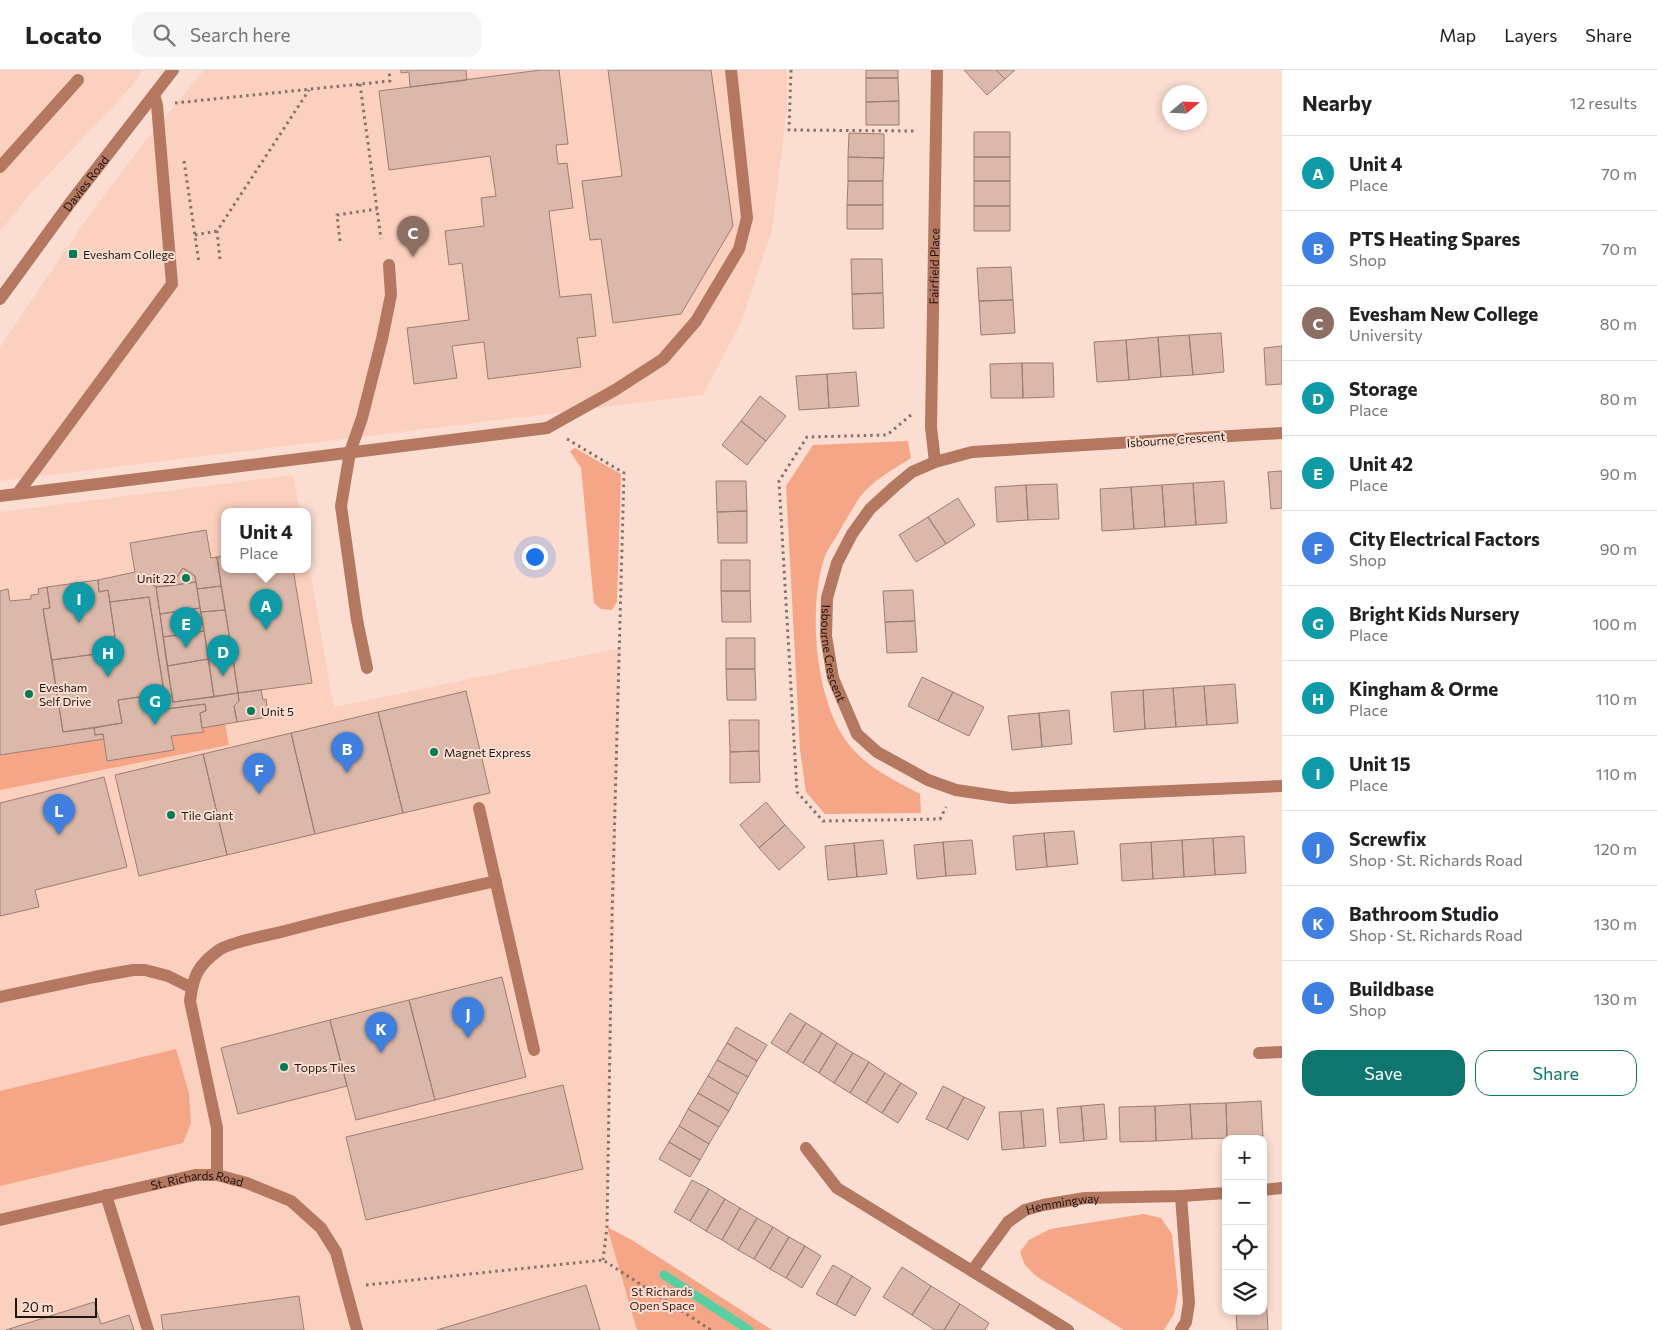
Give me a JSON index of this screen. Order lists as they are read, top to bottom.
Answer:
{
  "streets": {
    "street": [
      "Davies Road",
      "Fairfield Place",
      "Isbourne Crescent",
      "St. Richards Road",
      "Hemmingway"
    ]
  },
  "crossings": [
    ["Fairfield Place", "Isbourne Crescent"]
  ],
  "parks": ["St Richards Open Space"],
  "places": {
    "transit": ["Evesham College"],
    "other": [
      "Unit 22",
      "Evesham Self Drive",
      "Unit 5",
      "Magnet Express",
      "Tile Giant",
      "Topps Tiles"
    ]
  },
  "scale_bar": "20 m",
  "north": "right",
  "page": {
    "header": "Locato",
    "search": "Search here",
    "nav": ["Map", "Layers", "Share"],
    "heading": ["Nearby", "12 results"],
    "list": [
      {
        "mark": "A",
        "name": "Unit 4",
        "note": "Place",
        "value": "70 m"
      },
      {
        "mark": "B",
        "name": "PTS Heating Spares",
        "note": "Shop",
        "value": "70 m"
      },
      {
        "mark": "C",
        "name": "Evesham New College",
        "note": "University",
        "value": "80 m"
      },
      {
        "mark": "D",
        "name": "Storage",
        "note": "Place",
        "value": "80 m"
      },
      {
        "mark": "E",
        "name": "Unit 42",
        "note": "Place",
        "value": "90 m"
      },
      {
        "mark": "F",
        "name": "City Electrical Factors",
        "note": "Shop",
        "value": "90 m"
      },
      {
        "mark": "G",
        "name": "Bright Kids Nursery",
        "note": "Place",
        "value": "100 m"
      },
      {
        "mark": "H",
        "name": "Kingham & Orme",
        "note": "Place",
        "value": "110 m"
      },
      {
        "mark": "I",
        "name": "Unit 15",
        "note": "Place",
        "value": "110 m"
      },
      {
        "mark": "J",
        "name": "Screwfix",
        "note": "Shop · St. Richards Road",
        "value": "120 m"
      },
      {
        "mark": "K",
        "name": "Bathroom Studio",
        "note": "Shop · St. Richards Road",
        "value": "130 m"
      },
      {
        "mark": "L",
        "name": "Buildbase",
        "note": "Shop",
        "value": "130 m"
      }
    ],
    "pins": [
      "C",
      "I",
      "A",
      "E",
      "D",
      "H",
      "G",
      "B",
      "F",
      "L",
      "J",
      "K"
    ],
    "popup": ["Unit 4", "Place"],
    "buttons": ["Save", "Share"],
    "map_buttons": ["+", "−"],
    "scale": "20 m"
  }
}
